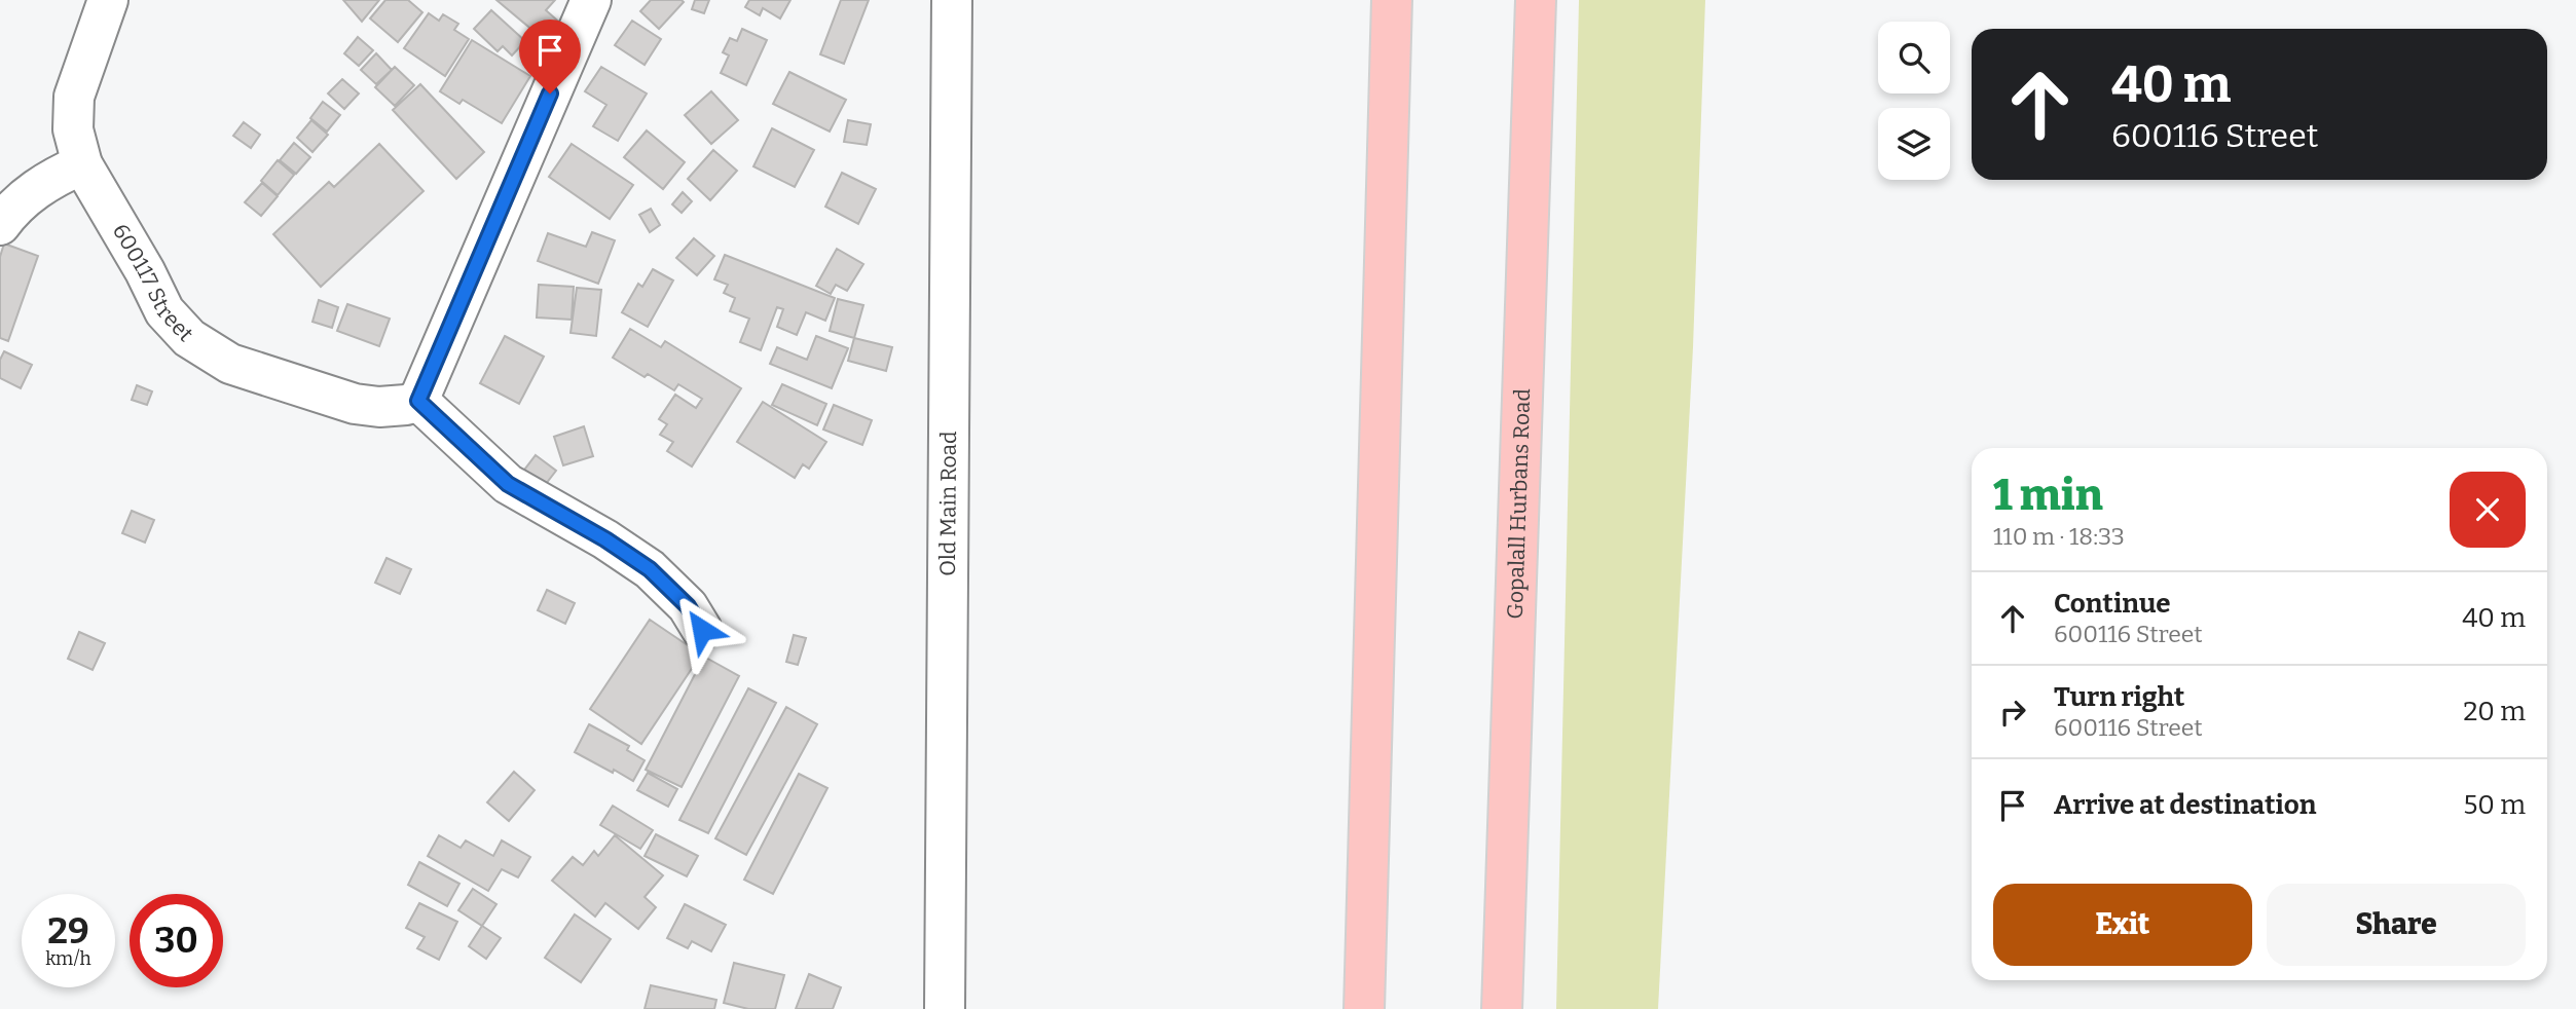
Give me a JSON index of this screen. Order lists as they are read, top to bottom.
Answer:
{
  "streets": {
    "main road": ["Gopalall Hurbans Road"],
    "street": ["600117 Street", "Old Main Road"]
  },
  "page": {
    "turn": ["40 m", "600116 Street"],
    "heading": ["1 min", "110 m · 18:33"],
    "list": [
      {
        "name": "Continue",
        "note": "600116 Street",
        "value": "40 m"
      },
      {
        "name": "Turn right",
        "note": "600116 Street",
        "value": "20 m"
      },
      {
        "name": "Arrive at destination",
        "value": "50 m"
      }
    ],
    "buttons": ["Exit", "Share"],
    "speed": "29 km/h",
    "limit": "30"
  }
}
